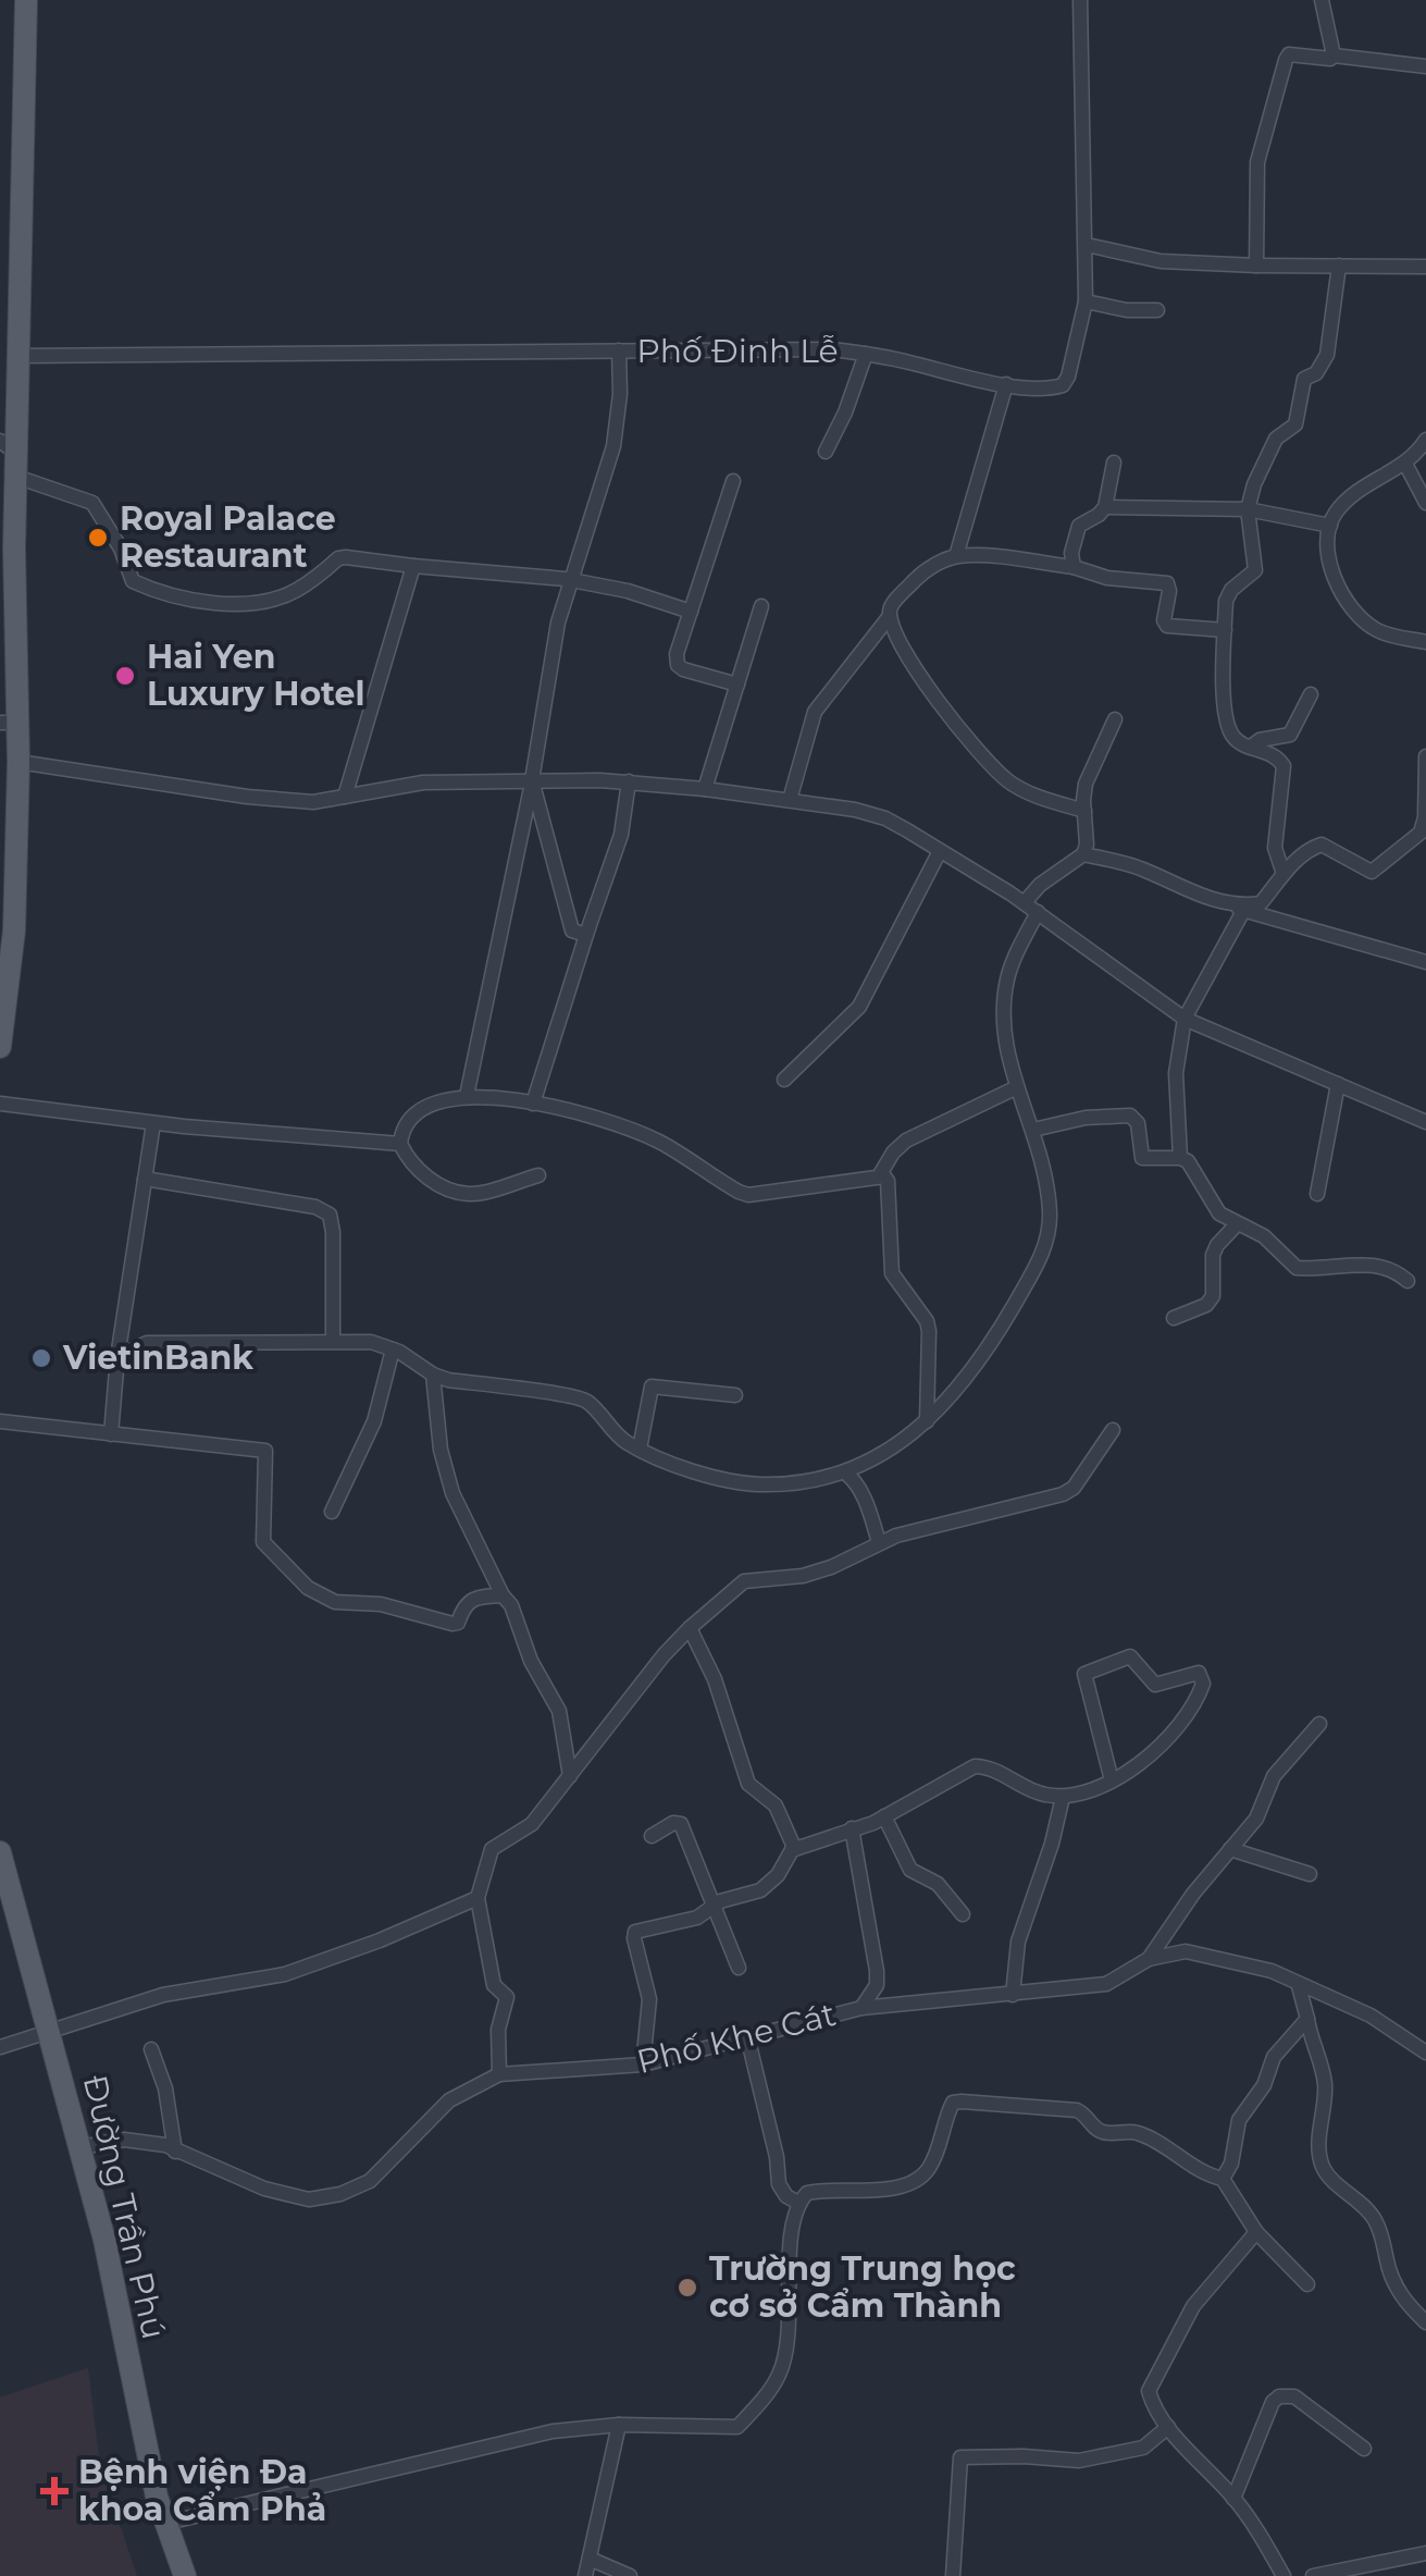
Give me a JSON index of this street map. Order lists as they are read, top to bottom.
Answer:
{
  "streets": {
    "main road": ["Đường Trần Phú"],
    "street": ["Phố Đinh Lễ", "Phố Khe Cát"]
  },
  "crossings": [
    ["Phố Khe Cát", "Đường Trần Phú"]
  ],
  "places": {
    "other": [
      "Royal Palace Restaurant",
      "Hai Yen Luxury Hotel",
      "VietinBank",
      "Trường Trung học cơ sở Cẩm Thành"
    ],
    "health": ["Bệnh viện Đa khoa Cẩm Phả"]
  }
}
